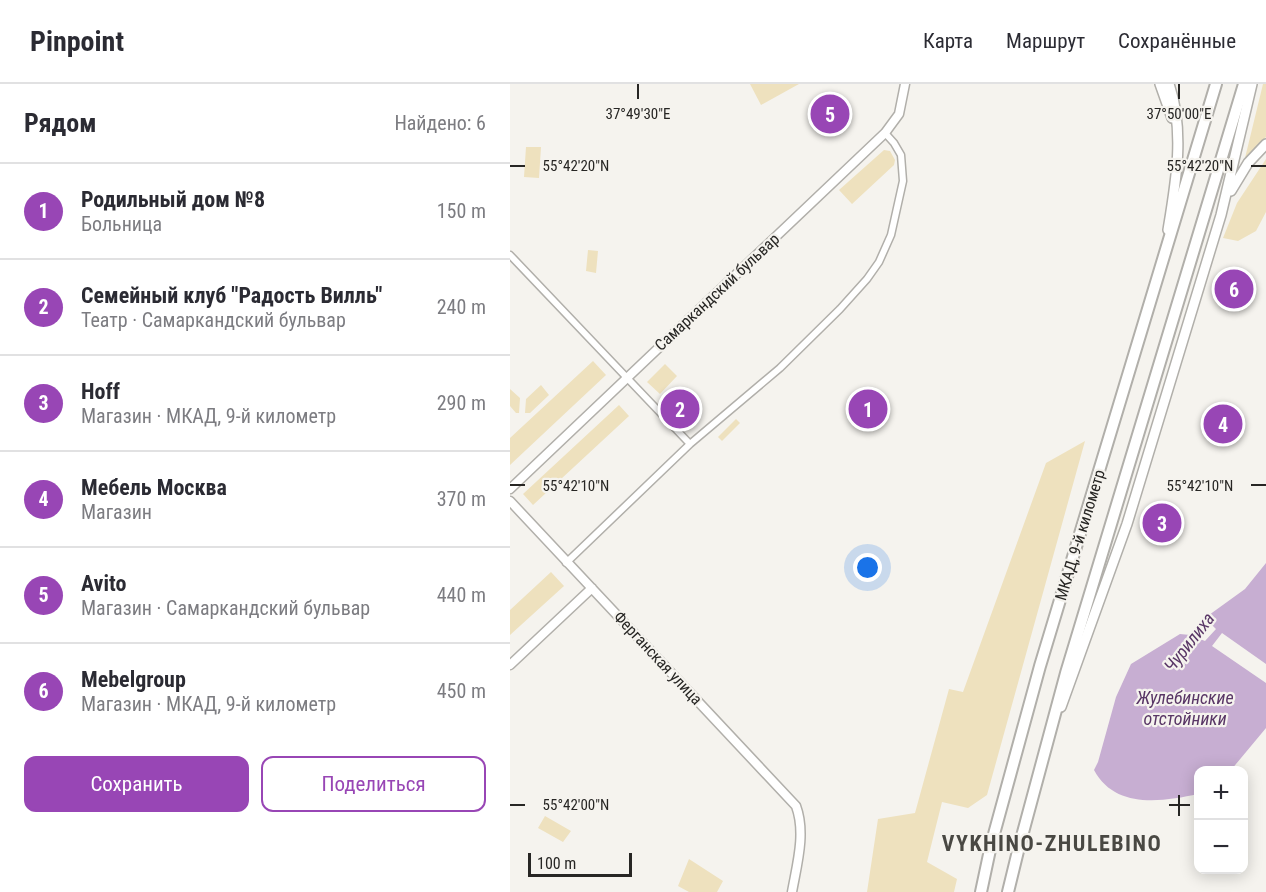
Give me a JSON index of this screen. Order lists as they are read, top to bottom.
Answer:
{
  "streets": {
    "highway": ["МКАД, 9-й километр"],
    "street": ["Самаркандский бульвар", "Ферганская улица"]
  },
  "districts": ["VYKHINO-ZHULEBINO"],
  "water": ["Чурилиха", "Жулебинские отстойники"],
  "scale_bar": "100 m",
  "page": {
    "header": "Pinpoint",
    "nav": ["Карта", "Маршрут", "Сохранённые"],
    "heading": ["Рядом", "Найдено: 6"],
    "pins": [
      "5",
      "6",
      "1",
      "2",
      "4",
      "3"
    ],
    "list": [
      {
        "mark": "1",
        "name": "Родильный дом №8",
        "note": "Больница",
        "value": "150 m"
      },
      {
        "mark": "2",
        "name": "Семейный клуб \"Радость Вилль\"",
        "note": "Театр · Самаркандский бульвар",
        "value": "240 m"
      },
      {
        "mark": "3",
        "name": "Hoff",
        "note": "Магазин · МКАД, 9-й километр",
        "value": "290 m"
      },
      {
        "mark": "4",
        "name": "Мебель Москва",
        "note": "Магазин",
        "value": "370 m"
      },
      {
        "mark": "5",
        "name": "Avito",
        "note": "Магазин · Самаркандский бульвар",
        "value": "440 m"
      },
      {
        "mark": "6",
        "name": "Mebelgroup",
        "note": "Магазин · МКАД, 9-й километр",
        "value": "450 m"
      }
    ],
    "buttons": ["Сохранить", "Поделиться"],
    "map_buttons": ["+", "−"],
    "scale": "100 m"
  },
  "coordinates": [
    "37°49'30\"E",
    "37°50'00\"E",
    "55°42'20\"N",
    "55°42'10\"N",
    "55°42'00\"N"
  ]
}
